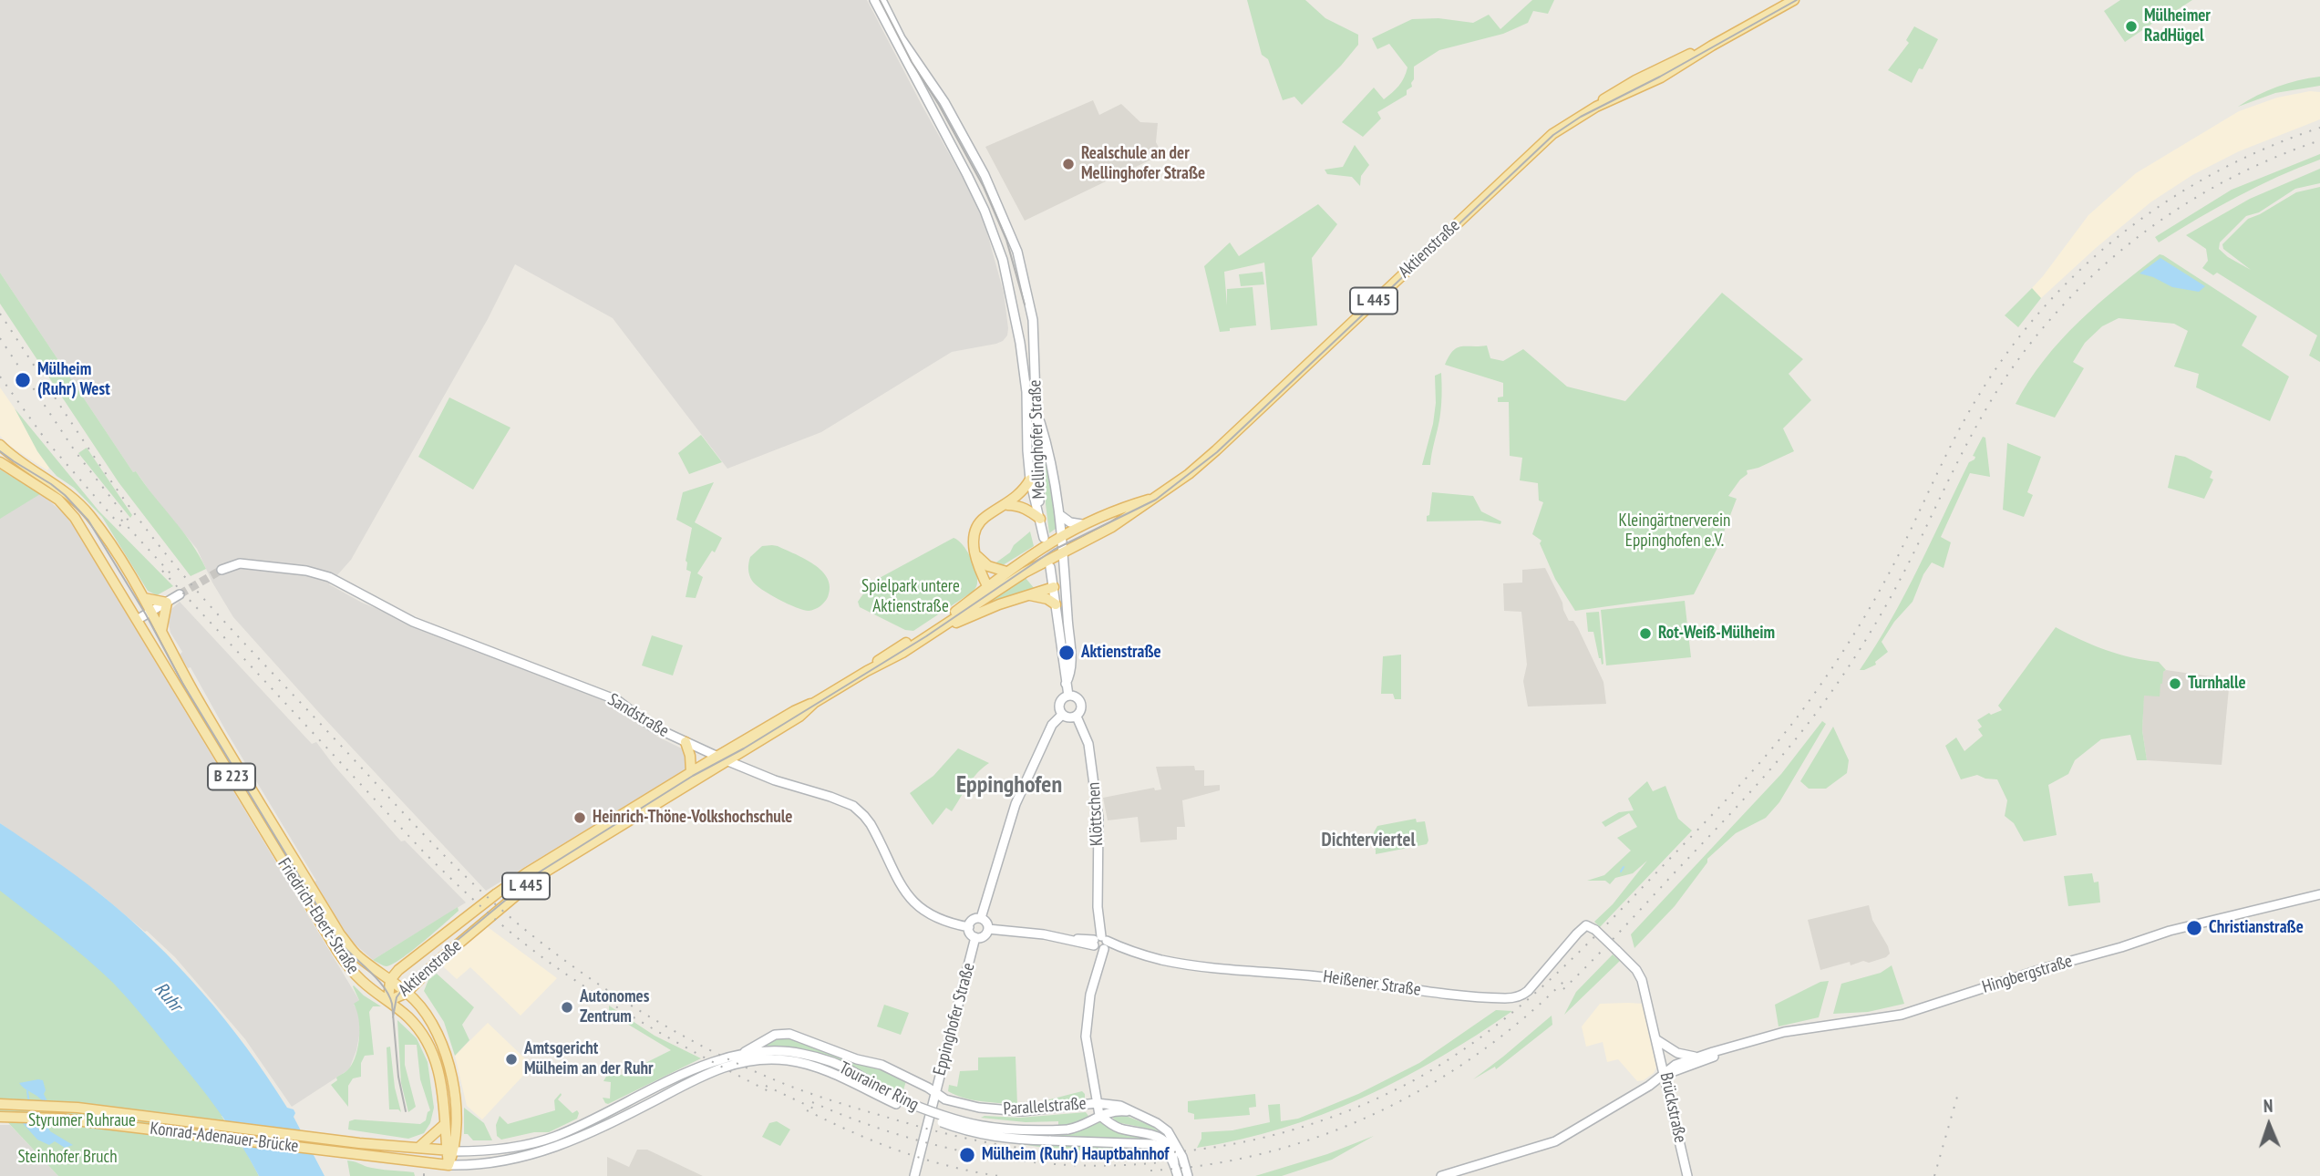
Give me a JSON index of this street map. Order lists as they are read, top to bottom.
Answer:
{
  "streets": {
    "main road": [
      "Aktienstraße",
      "L 445",
      "Mellinghofer Straße",
      "Sandstraße",
      "B 223",
      "Klöttschen",
      "Friedrich-Ebert-Straße",
      "Hingbergstraße",
      "Heißener Straße",
      "Eppinghofer Straße",
      "Tourainer Ring",
      "Parallelstraße",
      "Brückstraße",
      "Konrad-Adenauer-Brücke"
    ]
  },
  "crossings": [
    ["Aktienstraße", "Sandstraße"],
    ["Aktienstraße", "Friedrich-Ebert-Straße"],
    ["Sandstraße", "Heißener Straße"],
    ["Sandstraße", "Eppinghofer Straße"],
    ["Klöttschen", "Heißener Straße"],
    ["Klöttschen", "Tourainer Ring"],
    ["Klöttschen", "Parallelstraße"],
    ["Friedrich-Ebert-Straße", "Tourainer Ring"],
    ["Friedrich-Ebert-Straße", "Konrad-Adenauer-Brücke"],
    ["Hingbergstraße", "Brückstraße"],
    ["Heißener Straße", "Eppinghofer Straße"],
    ["Heißener Straße", "Brückstraße"],
    ["Eppinghofer Straße", "Parallelstraße"],
    ["Tourainer Ring", "Parallelstraße"],
    ["Tourainer Ring", "Konrad-Adenauer-Brücke"]
  ],
  "districts": ["Eppinghofen", "Dichterviertel"],
  "water": ["Ruhr"],
  "parks": [
    "Kleingärtnerverein Eppinghofen e.V.",
    "Spielpark untere Aktienstraße",
    "Styrumer Ruhraue",
    "Steinhofer Bruch"
  ],
  "places": [
    "Mülheimer RadHügel",
    "Realschule an der Mellinghofer Straße",
    "Mülheim (Ruhr) West",
    "Rot-Weiß-Mülheim",
    "Aktienstraße",
    "Turnhalle",
    "Heinrich-Thöne-Volkshochschule",
    "Christianstraße",
    "Autonomes Zentrum",
    "Amtsgericht Mülheim an der Ruhr",
    "Mülheim (Ruhr) Hauptbahnhof"
  ],
  "north": "top"
}
